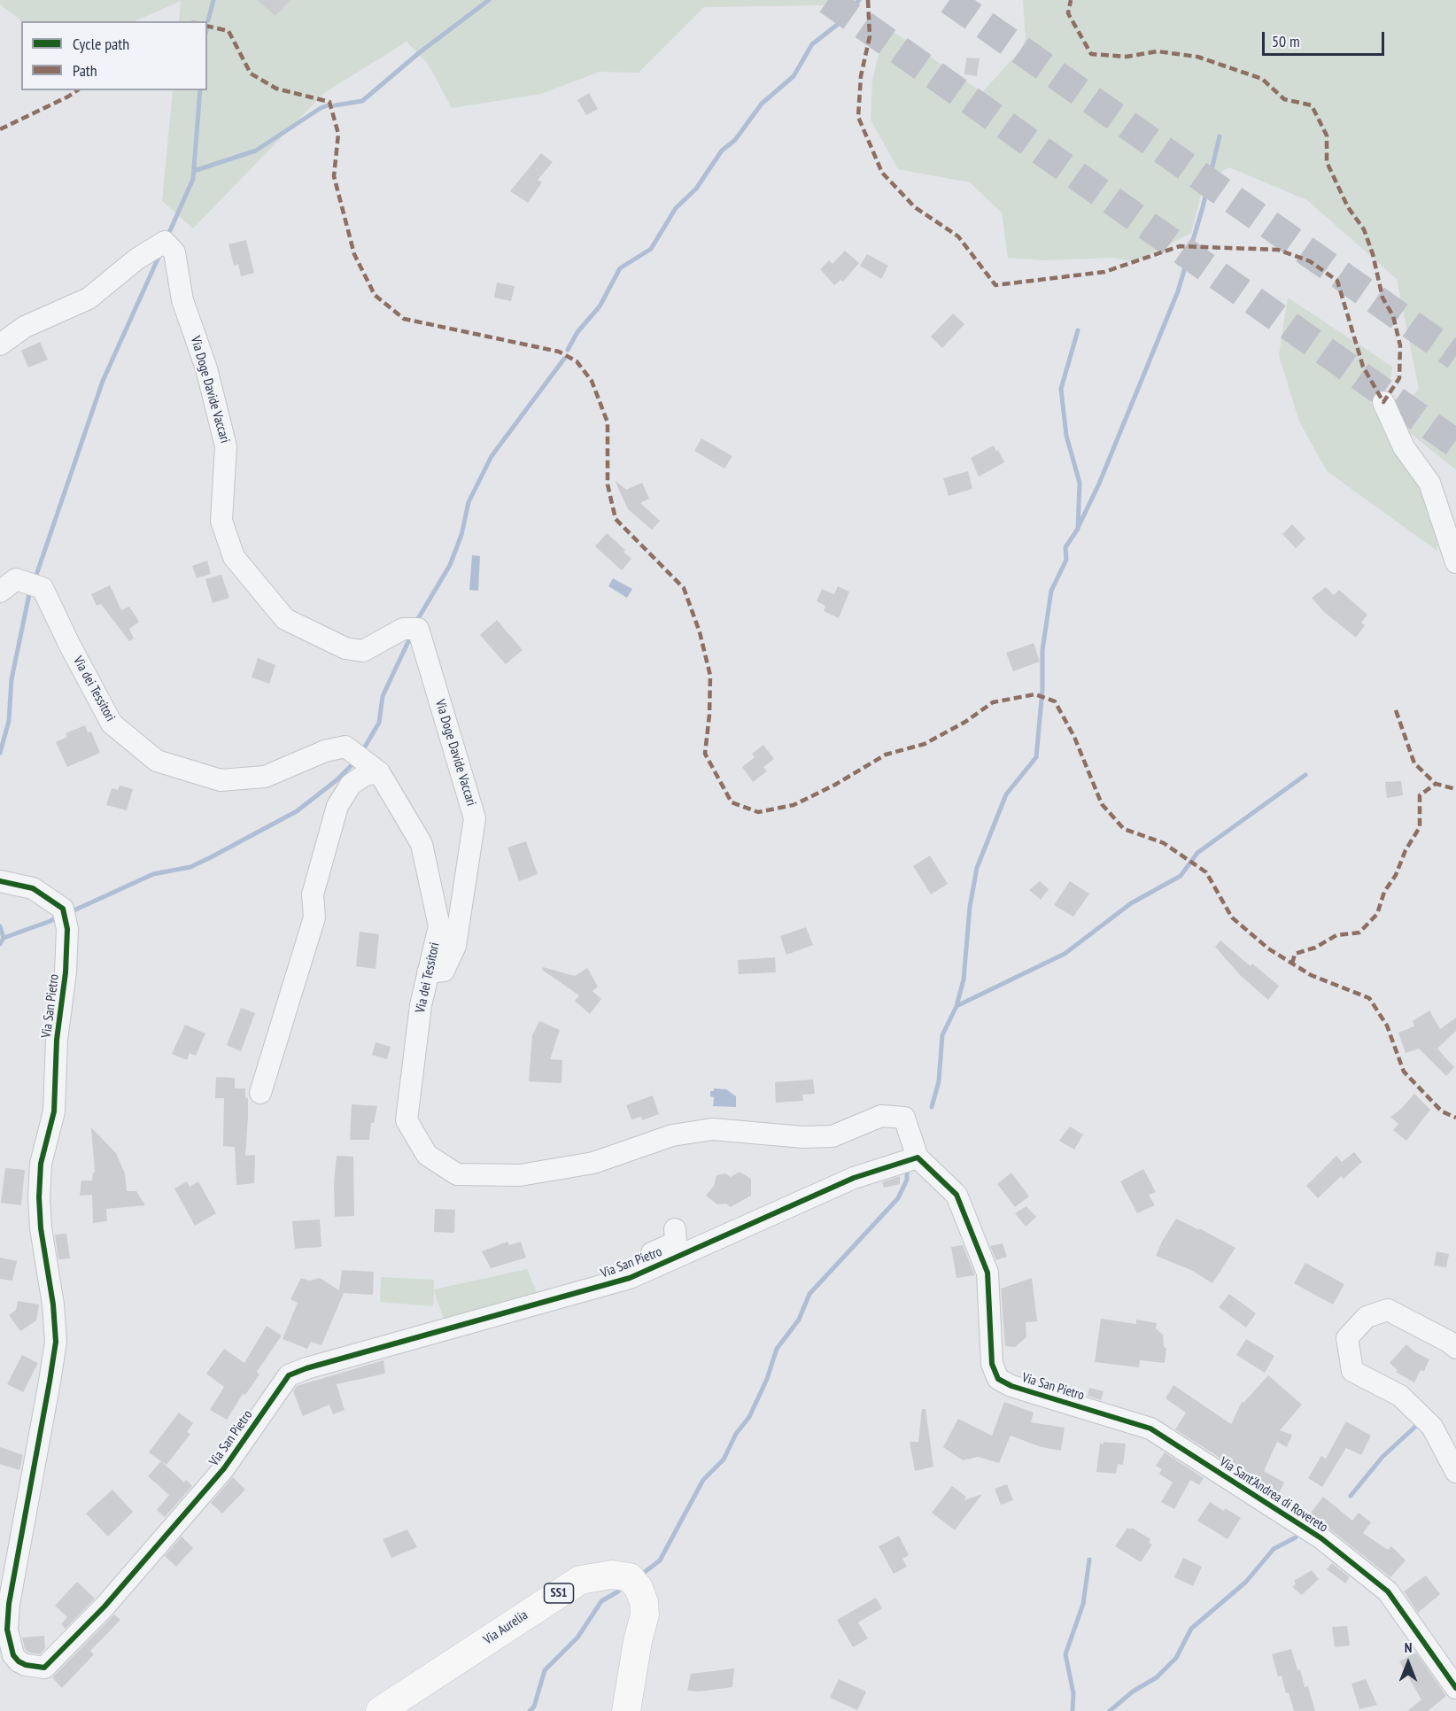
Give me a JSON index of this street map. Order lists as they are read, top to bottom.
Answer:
{
  "streets": {
    "main road": ["SS1", "Via Aurelia"],
    "street": [
      "Via Doge Davide Vaccari",
      "Via dei Tessitori",
      "Via San Pietro",
      "Via Sant'Andrea di Rovereto"
    ]
  },
  "crossings": [
    ["Via Doge Davide Vaccari", "Via dei Tessitori"],
    ["Via dei Tessitori", "Via San Pietro"],
    ["Via San Pietro", "Via Sant'Andrea di Rovereto"]
  ],
  "legend": ["Cycle path", "Path"],
  "scale_bar": "50 m",
  "north": "top"
}
